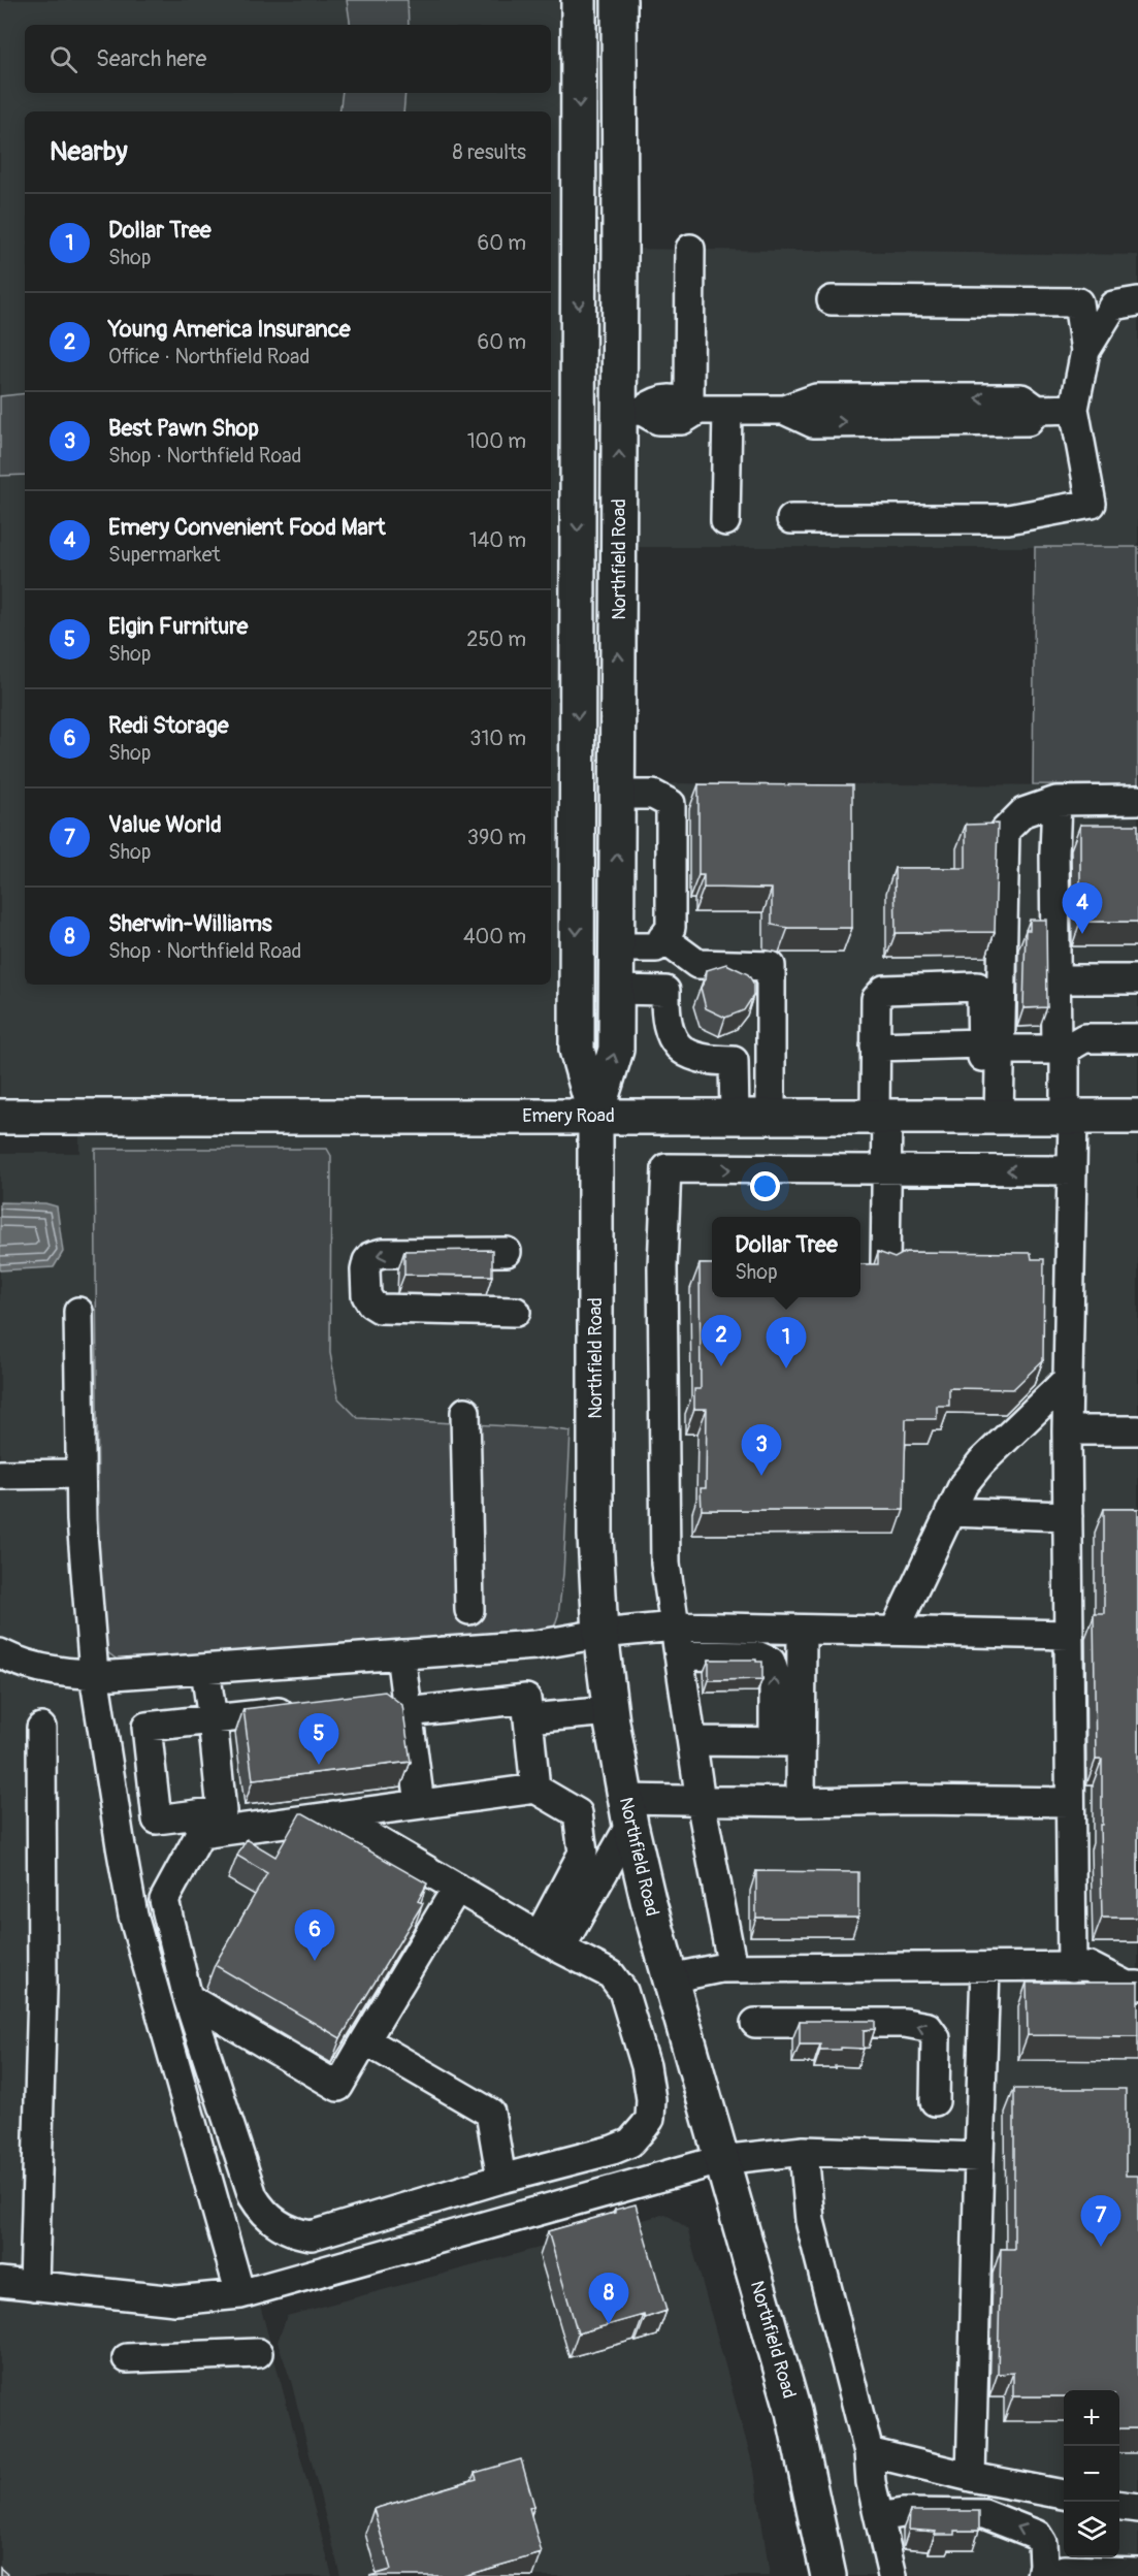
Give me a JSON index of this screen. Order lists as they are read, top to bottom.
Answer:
{
  "streets": {
    "main road": ["Northfield Road", "Emery Road"]
  },
  "crossings": [
    ["Northfield Road", "Emery Road"]
  ],
  "page": {
    "search": "Search here",
    "heading": ["Nearby", "8 results"],
    "list": [
      {
        "mark": "1",
        "name": "Dollar Tree",
        "note": "Shop",
        "value": "60 m"
      },
      {
        "mark": "2",
        "name": "Young America Insurance",
        "note": "Office · Northfield Road",
        "value": "60 m"
      },
      {
        "mark": "3",
        "name": "Best Pawn Shop",
        "note": "Shop · Northfield Road",
        "value": "100 m"
      },
      {
        "mark": "4",
        "name": "Emery Convenient Food Mart",
        "note": "Supermarket",
        "value": "140 m"
      },
      {
        "mark": "5",
        "name": "Elgin Furniture",
        "note": "Shop",
        "value": "250 m"
      },
      {
        "mark": "6",
        "name": "Redi Storage",
        "note": "Shop",
        "value": "310 m"
      },
      {
        "mark": "7",
        "name": "Value World",
        "note": "Shop",
        "value": "390 m"
      },
      {
        "mark": "8",
        "name": "Sherwin-Williams",
        "note": "Shop · Northfield Road",
        "value": "400 m"
      }
    ],
    "pins": [
      "4",
      "2",
      "1",
      "3",
      "5",
      "6",
      "7",
      "8"
    ],
    "popup": ["Dollar Tree", "Shop"],
    "map_buttons": ["+", "−"]
  }
}
